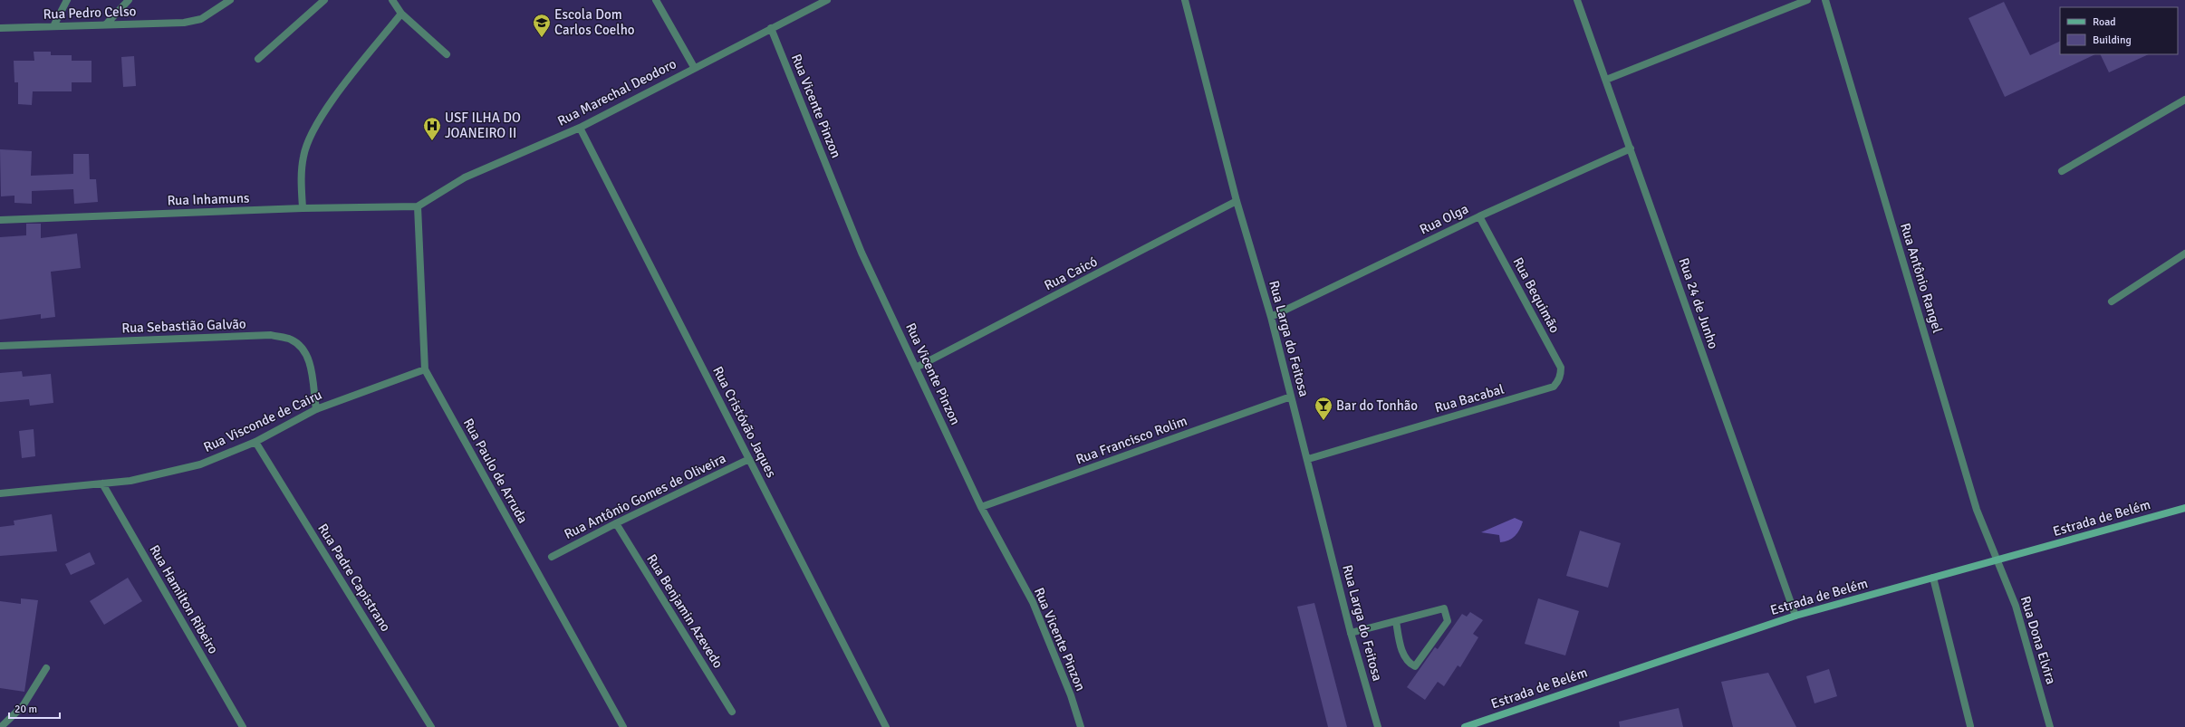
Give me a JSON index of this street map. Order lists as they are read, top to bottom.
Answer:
{
  "streets": {
    "main road": ["Estrada de Belém"],
    "street": [
      "Rua Pedro Celso",
      "Rua Marechal Deodoro",
      "Rua Vicente Pinzon",
      "Rua Inhamuns",
      "Rua Olga",
      "Rua Caicó",
      "Rua Antônio Rangel",
      "Rua Bequimão",
      "Rua 24 de Junho",
      "Rua Sebastião Galvão",
      "Rua Larga do Feitosa",
      "Rua Bacabal",
      "Rua Visconde de Cairu",
      "Rua Cristóvão Jaques",
      "Rua Francisco Rolim",
      "Rua Paulo de Arruda",
      "Rua Antônio Gomes de Oliveira",
      "Rua Padre Capistrano",
      "Rua Hamilton Ribeiro",
      "Rua Benjamin Azevedo",
      "Rua Dona Elvira"
    ]
  },
  "crossings": [
    ["Rua Marechal Deodoro", "Rua Vicente Pinzon"],
    ["Rua Marechal Deodoro", "Rua Inhamuns"],
    ["Rua Marechal Deodoro", "Rua Cristóvão Jaques"],
    ["Rua Marechal Deodoro", "Rua Paulo de Arruda"],
    ["Rua Vicente Pinzon", "Rua Caicó"],
    ["Rua Vicente Pinzon", "Rua Francisco Rolim"],
    ["Rua Inhamuns", "Rua Paulo de Arruda"],
    ["Rua Olga", "Rua Bequimão"],
    ["Rua Olga", "Rua 24 de Junho"],
    ["Rua Olga", "Rua Larga do Feitosa"],
    ["Rua Caicó", "Rua Larga do Feitosa"],
    ["Rua Antônio Rangel", "Estrada de Belém"],
    ["Rua Antônio Rangel", "Rua Dona Elvira"],
    ["Rua Bequimão", "Rua Bacabal"],
    ["Rua 24 de Junho", "Estrada de Belém"],
    ["Rua Sebastião Galvão", "Rua Visconde de Cairu"],
    ["Rua Larga do Feitosa", "Rua Bacabal"],
    ["Rua Larga do Feitosa", "Rua Francisco Rolim"],
    ["Rua Visconde de Cairu", "Rua Paulo de Arruda"],
    ["Rua Visconde de Cairu", "Rua Padre Capistrano"],
    ["Rua Visconde de Cairu", "Rua Hamilton Ribeiro"],
    ["Rua Cristóvão Jaques", "Rua Antônio Gomes de Oliveira"],
    ["Rua Antônio Gomes de Oliveira", "Rua Benjamin Azevedo"],
    ["Estrada de Belém", "Rua Dona Elvira"]
  ],
  "places": {
    "school or university": ["Escola Dom Carlos Coelho"],
    "hospital": ["USF ILHA DO JOANEIRO II"],
    "bar": ["Bar do Tonhão"]
  },
  "legend": ["Road", "Building"],
  "scale_bar": "20 m"
}
